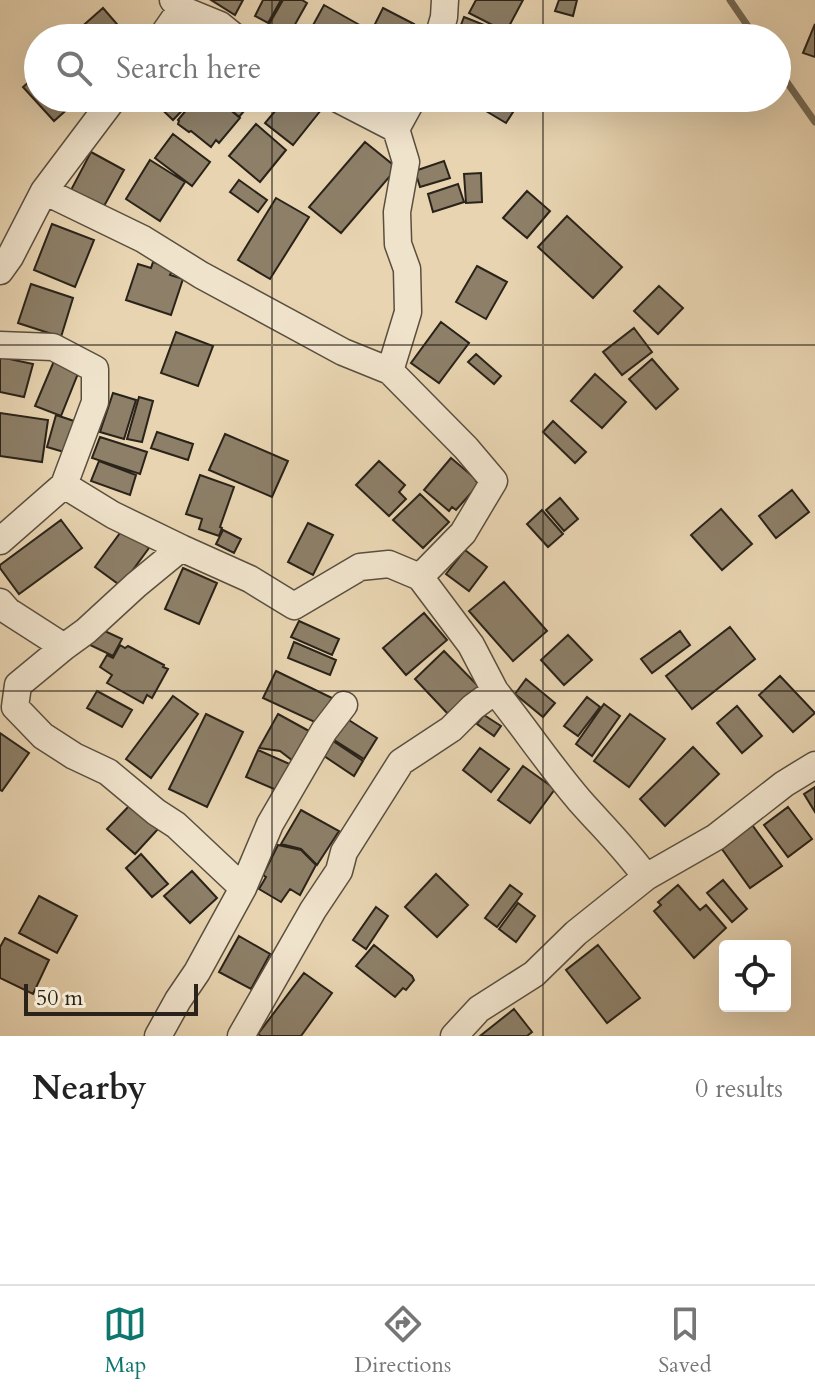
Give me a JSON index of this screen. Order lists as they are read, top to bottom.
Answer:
{
  "scale_bar": "50 m",
  "page": {
    "search": "Search here",
    "scale": "50 m",
    "heading": ["Nearby", "0 results"],
    "nav": ["Map", "Directions", "Saved"]
  }
}
